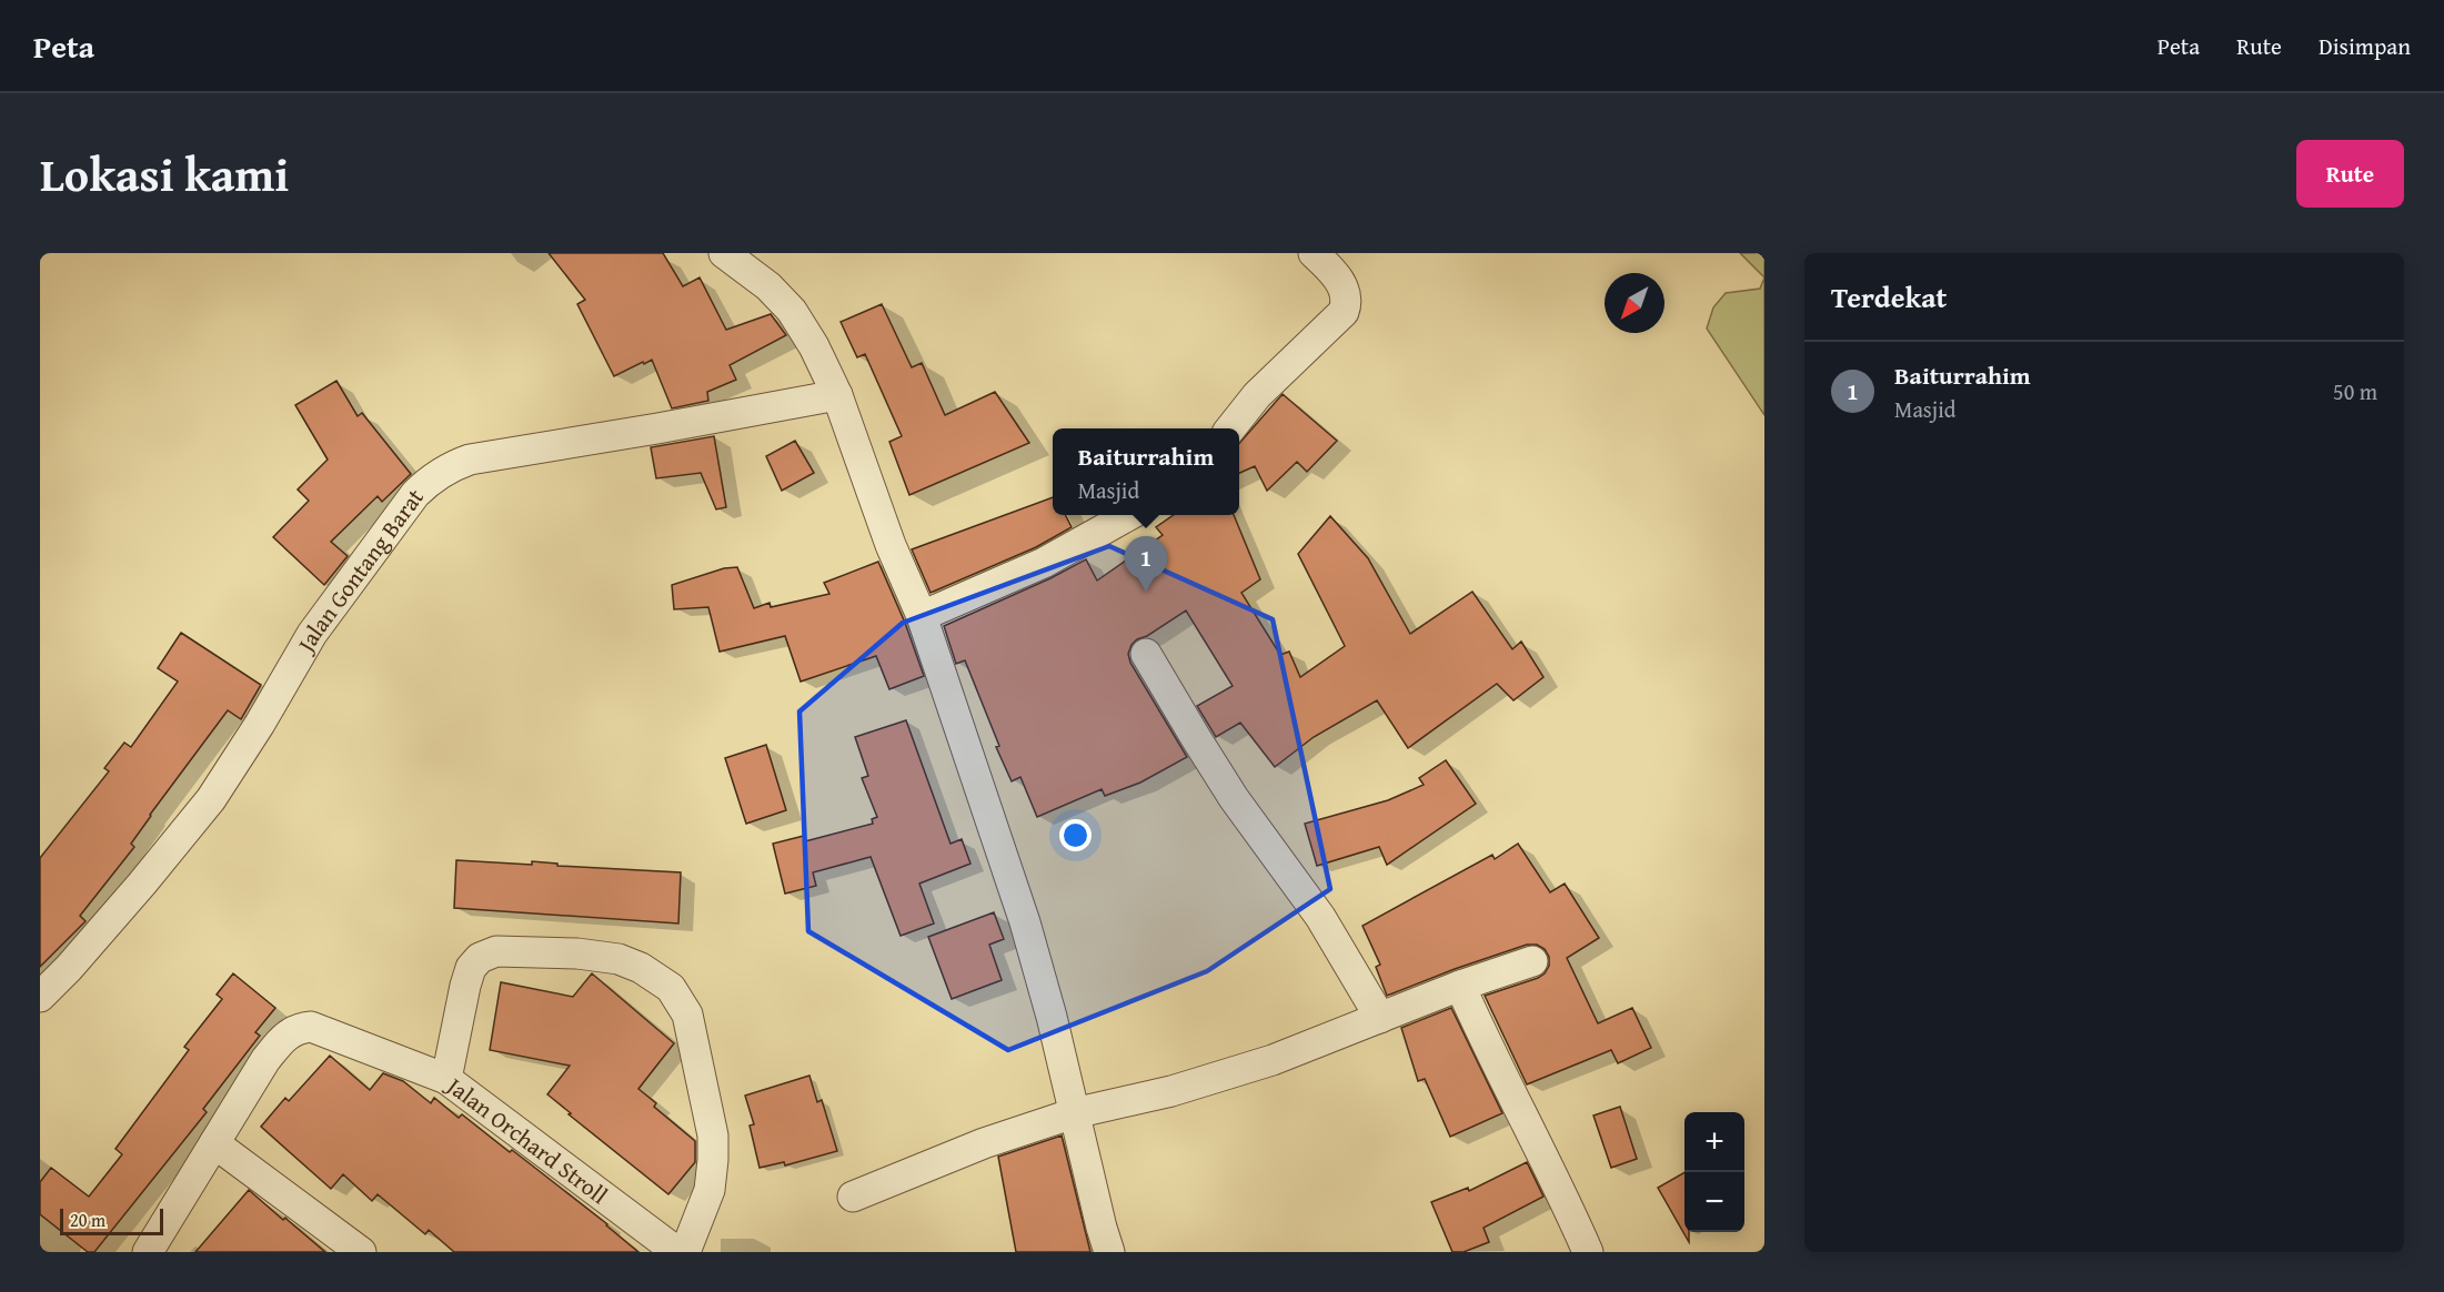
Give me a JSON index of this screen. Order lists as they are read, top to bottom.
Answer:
{
  "streets": {
    "street": ["Jalan Gontang Barat", "Jalan Orchard Stroll"]
  },
  "scale_bar": "20 m",
  "north": "bottom left",
  "page": {
    "header": "Peta",
    "nav": ["Peta", "Rute", "Disimpan"],
    "title": "Lokasi kami",
    "buttons": "Rute",
    "heading": "Terdekat",
    "list": [
      {
        "mark": "1",
        "name": "Baiturrahim",
        "note": "Masjid",
        "value": "50 m"
      }
    ],
    "popup": ["Baiturrahim", "Masjid"],
    "pins": "1",
    "map_buttons": ["+", "−"],
    "scale": "20 m"
  }
}
